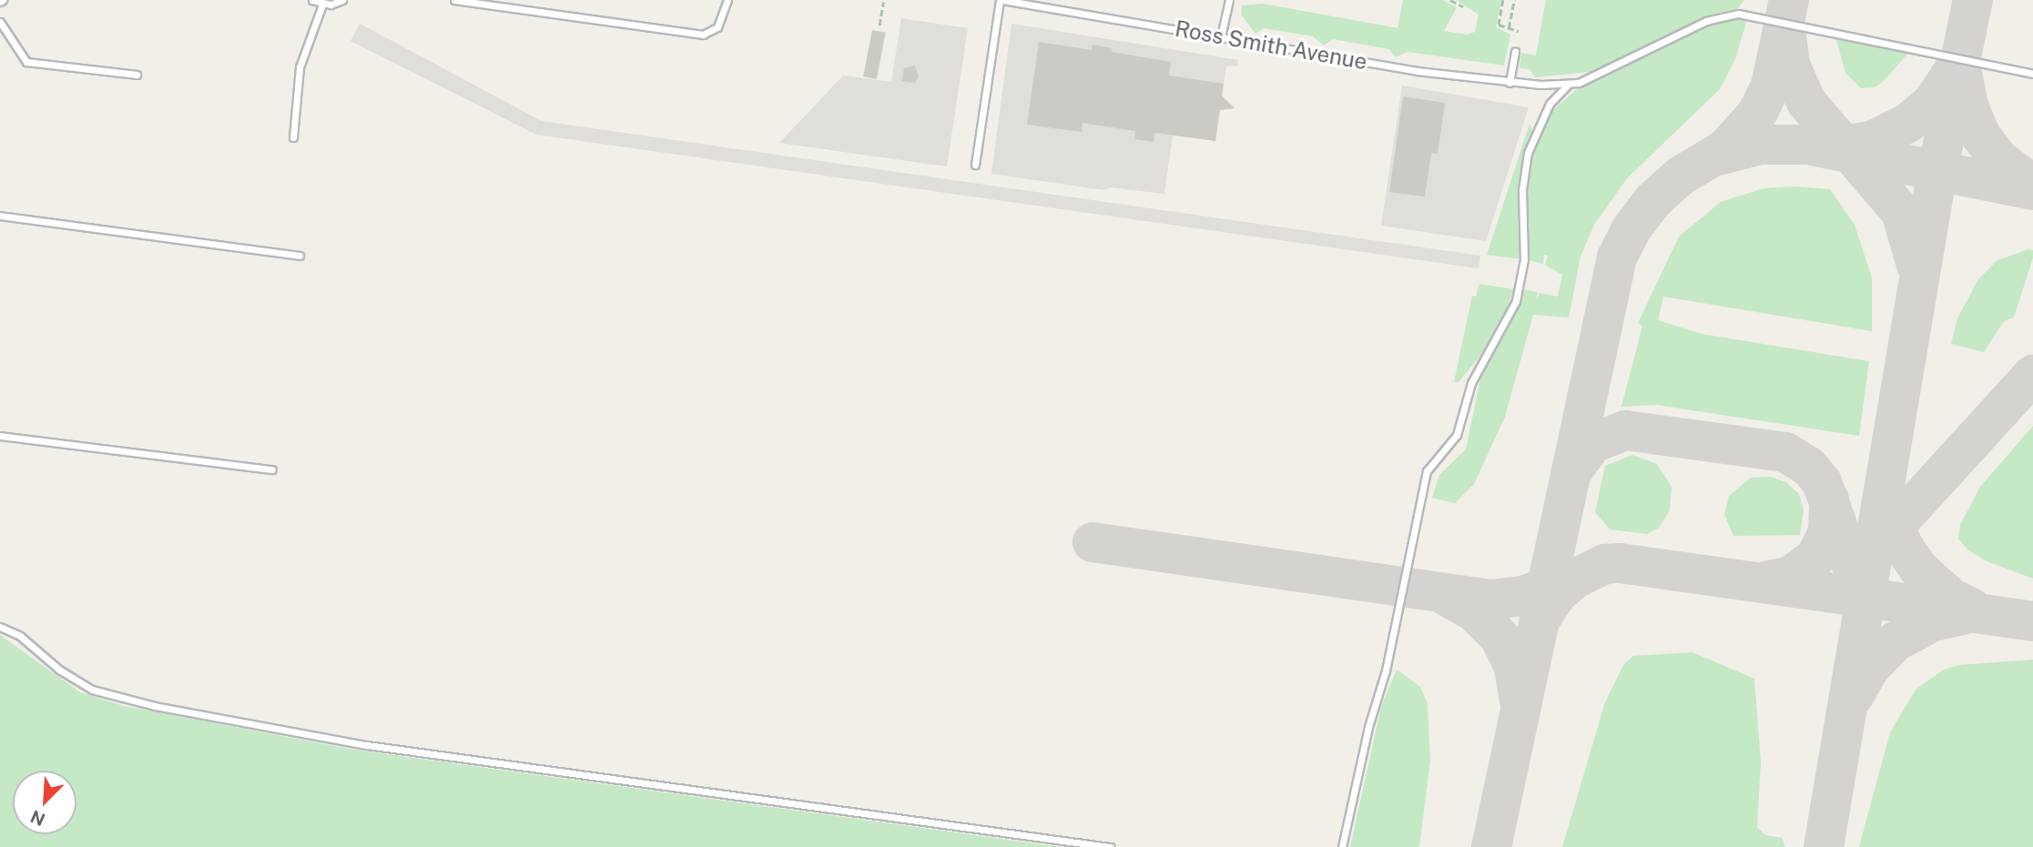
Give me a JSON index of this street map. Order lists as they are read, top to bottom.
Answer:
{
  "streets": {
    "lane": ["Ross Smith Avenue"]
  },
  "north": "bottom left"
}
